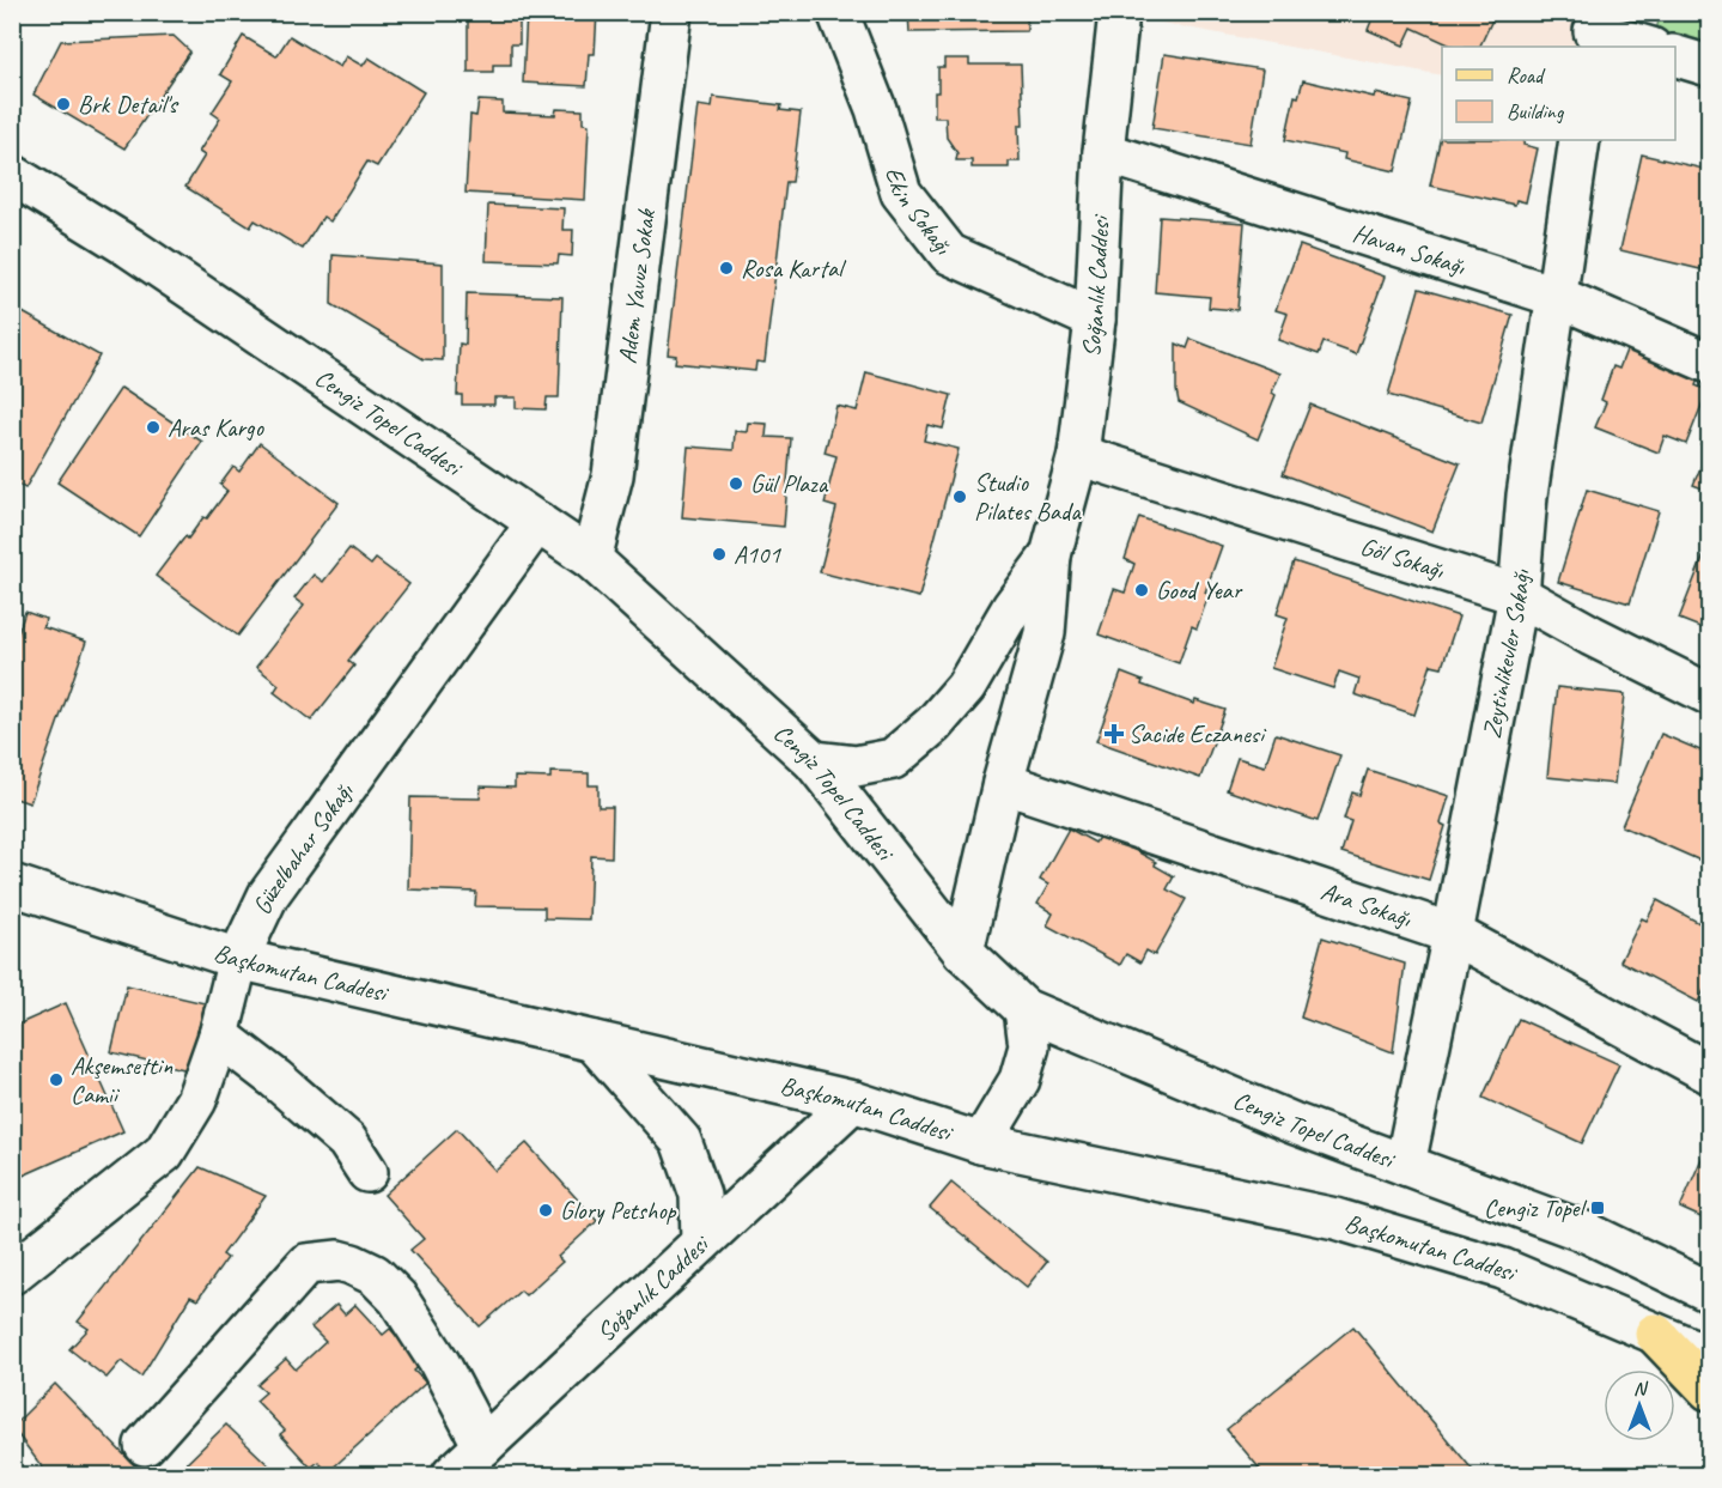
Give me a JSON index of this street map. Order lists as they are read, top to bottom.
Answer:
{
  "streets": {
    "street": [
      "Ekin Sokağı",
      "Havan Sokağı",
      "Adem Yavuz Sokak",
      "Soğanlık Caddesi",
      "Cengiz Topel Caddesi",
      "Göl Sokağı",
      "Zeytinlikevler Sokağı",
      "Güzelbahar Sokağı",
      "Ara Sokağı",
      "Başkomutan Caddesi"
    ]
  },
  "crossings": [
    ["Ekin Sokağı", "Soğanlık Caddesi"],
    ["Havan Sokağı", "Soğanlık Caddesi"],
    ["Havan Sokağı", "Zeytinlikevler Sokağı"],
    ["Adem Yavuz Sokak", "Cengiz Topel Caddesi"],
    ["Soğanlık Caddesi", "Cengiz Topel Caddesi"],
    ["Soğanlık Caddesi", "Göl Sokağı"],
    ["Soğanlık Caddesi", "Ara Sokağı"],
    ["Soğanlık Caddesi", "Başkomutan Caddesi"],
    ["Cengiz Topel Caddesi", "Zeytinlikevler Sokağı"],
    ["Cengiz Topel Caddesi", "Güzelbahar Sokağı"],
    ["Göl Sokağı", "Zeytinlikevler Sokağı"],
    ["Zeytinlikevler Sokağı", "Ara Sokağı"],
    ["Güzelbahar Sokağı", "Başkomutan Caddesi"]
  ],
  "places": {
    "other": [
      "Brk Detail's",
      "Rosa Kartal",
      "Aras Kargo",
      "Gül Plaza",
      "Studio Pilates Bada",
      "A101",
      "Good Year",
      "Akşemsettin Camii",
      "Glory Petshop"
    ],
    "health": ["Sacide Eczanesi"],
    "transit": ["Cengiz Topel"]
  },
  "legend": ["Road", "Building"],
  "north": "top"
}
